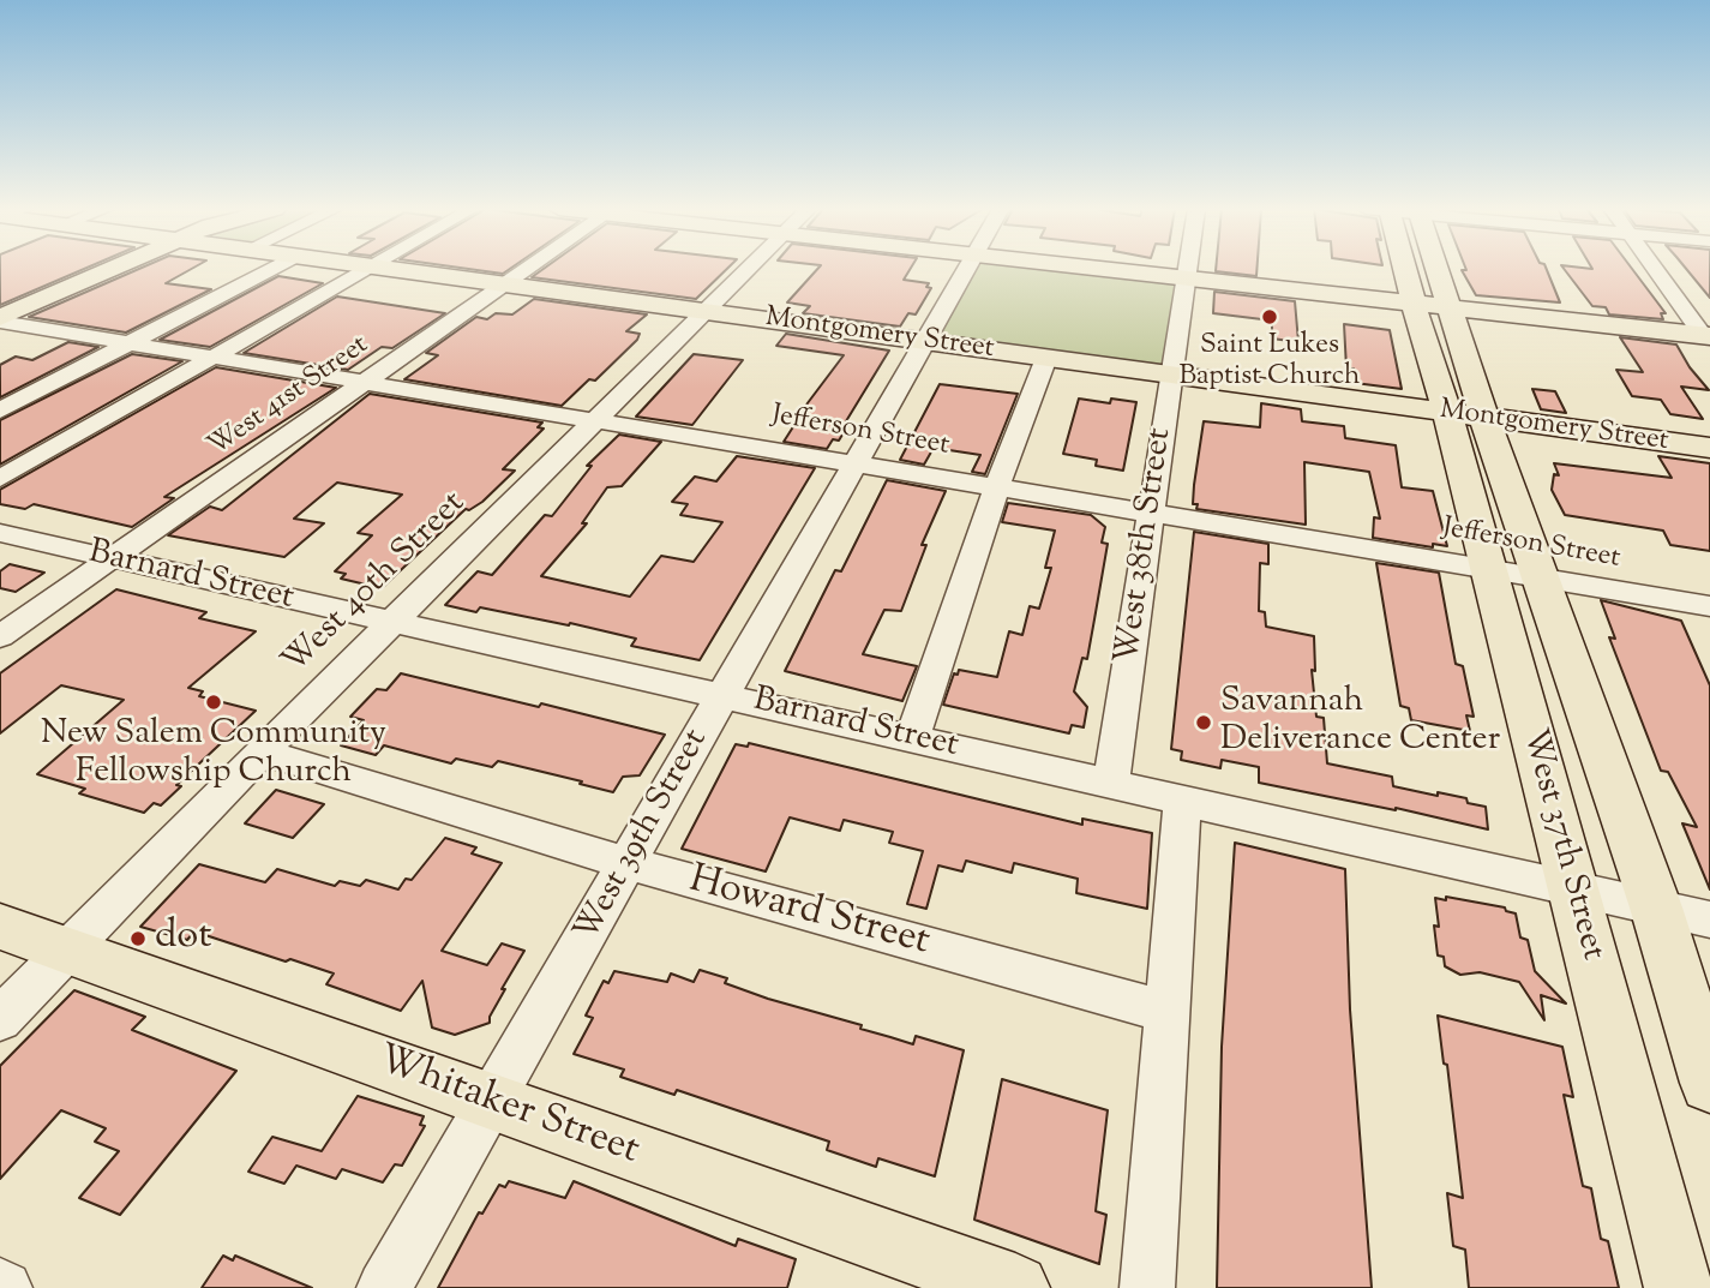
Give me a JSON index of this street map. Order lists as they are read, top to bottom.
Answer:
{
  "streets": {
    "main road": ["Montgomery Street", "West 37th Street", "Whitaker Street"],
    "street": [
      "West 41st Street",
      "Jefferson Street",
      "West 38th Street",
      "Barnard Street",
      "West 40th Street",
      "West 39th Street",
      "Howard Street"
    ]
  },
  "crossings": [
    ["Montgomery Street", "West 41st Street"],
    ["Montgomery Street", "West 38th Street"],
    ["Montgomery Street", "West 40th Street"],
    ["Montgomery Street", "West 39th Street"],
    ["Montgomery Street", "West 37th Street"],
    ["West 41st Street", "Jefferson Street"],
    ["West 41st Street", "Barnard Street"],
    ["Jefferson Street", "West 38th Street"],
    ["Jefferson Street", "West 40th Street"],
    ["Jefferson Street", "West 39th Street"],
    ["Jefferson Street", "West 37th Street"],
    ["West 38th Street", "Barnard Street"],
    ["Barnard Street", "West 40th Street"],
    ["Barnard Street", "West 39th Street"],
    ["Barnard Street", "West 37th Street"],
    ["West 40th Street", "Howard Street"],
    ["West 40th Street", "Whitaker Street"],
    ["West 39th Street", "Howard Street"],
    ["West 39th Street", "Whitaker Street"]
  ],
  "places": [
    "Saint Lukes Baptist Church",
    "New Salem Community Fellowship Church",
    "Savannah Deliverance Center",
    "dot"
  ]
}
